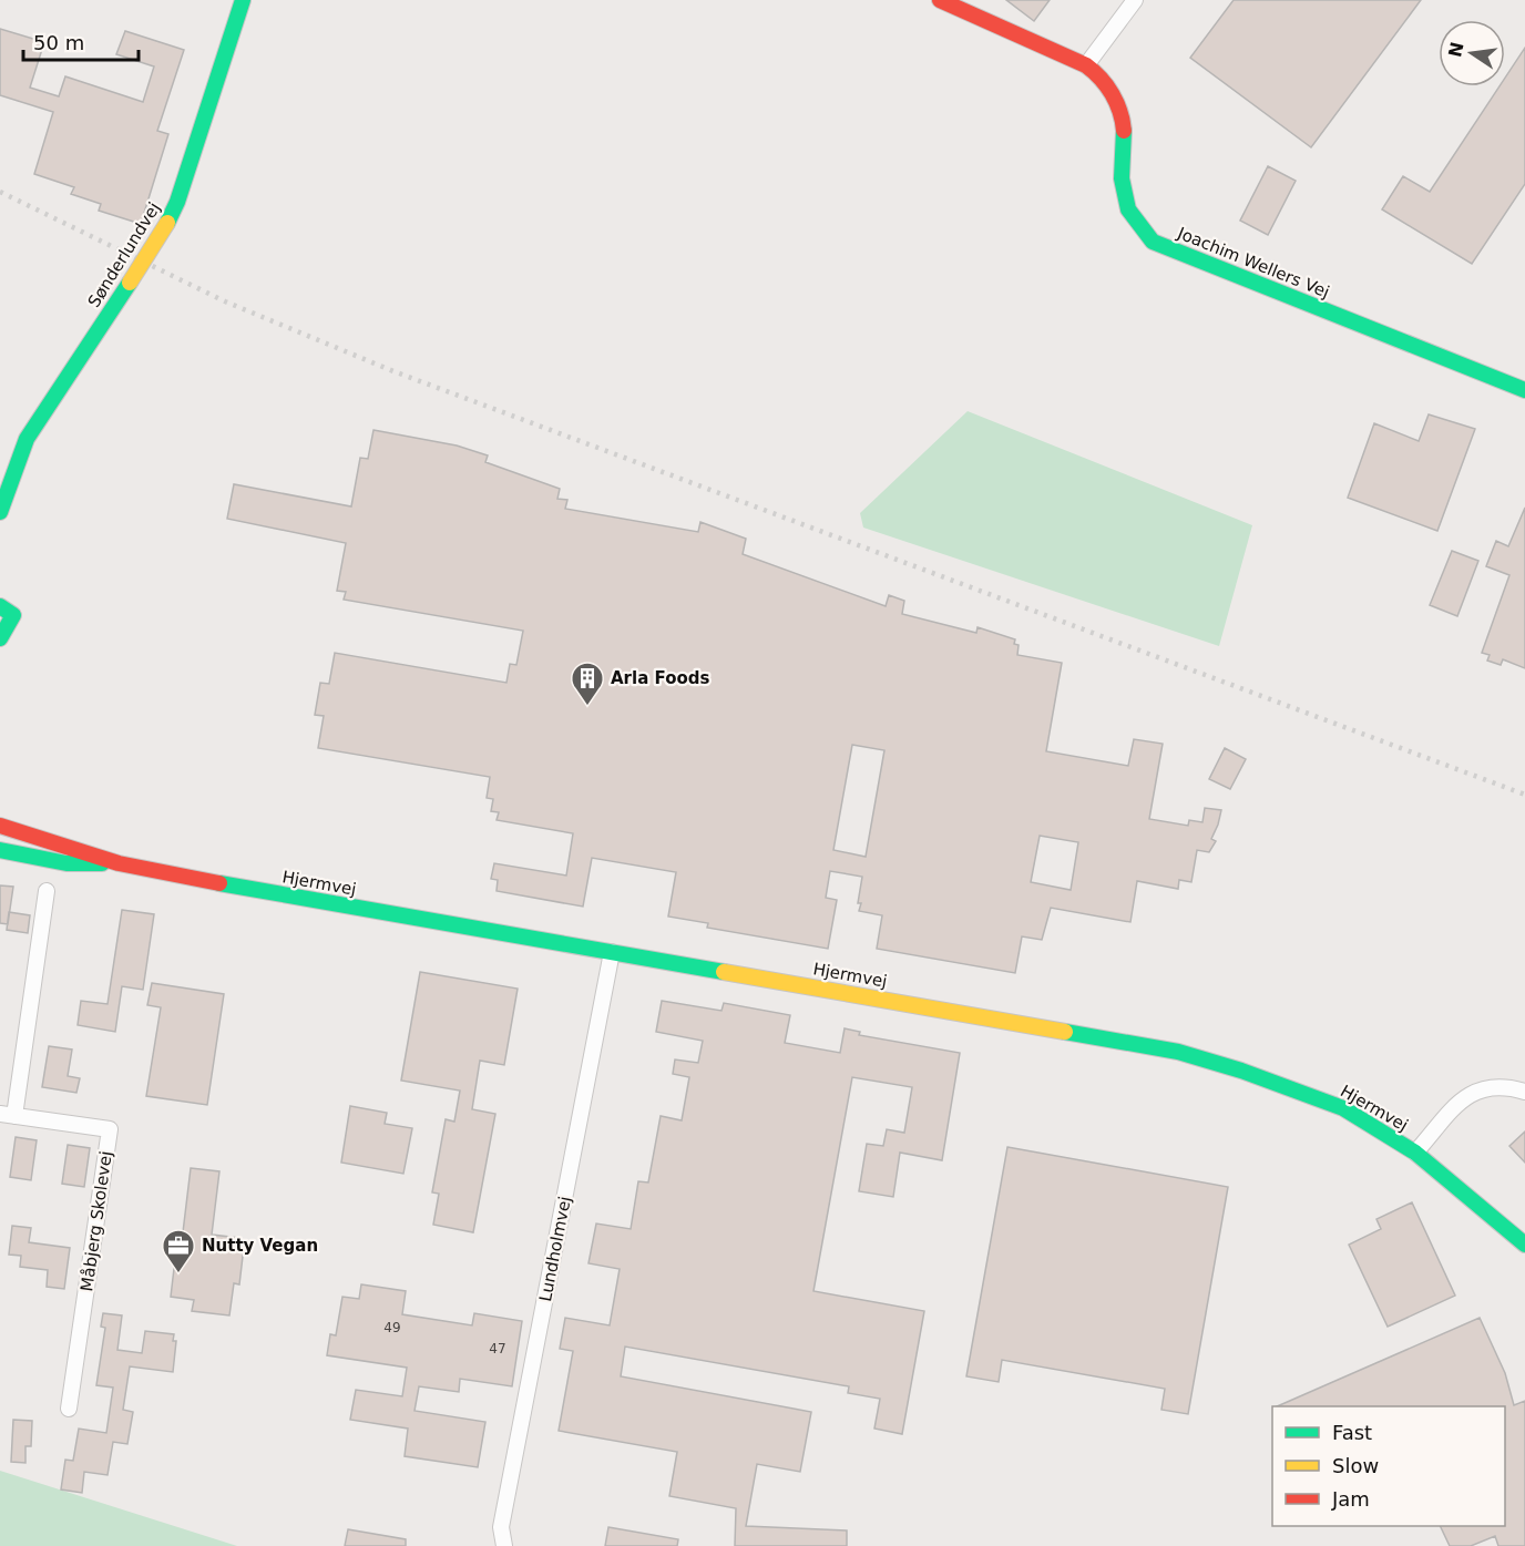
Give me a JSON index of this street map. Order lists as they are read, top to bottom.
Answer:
{
  "streets": {
    "street": [
      "Sønderlundvej",
      "Joachim Wellers Vej",
      "Hjermvej",
      "Måbjerg Skolevej",
      "Lundholmvej"
    ]
  },
  "crossings": [
    ["Hjermvej", "Lundholmvej"]
  ],
  "places": {
    "building": ["Arla Foods"],
    "office": ["Nutty Vegan"]
  },
  "house_numbers": ["49", "47"],
  "legend": ["Fast", "Slow", "Jam"],
  "scale_bar": "50 m",
  "north": "left"
}
